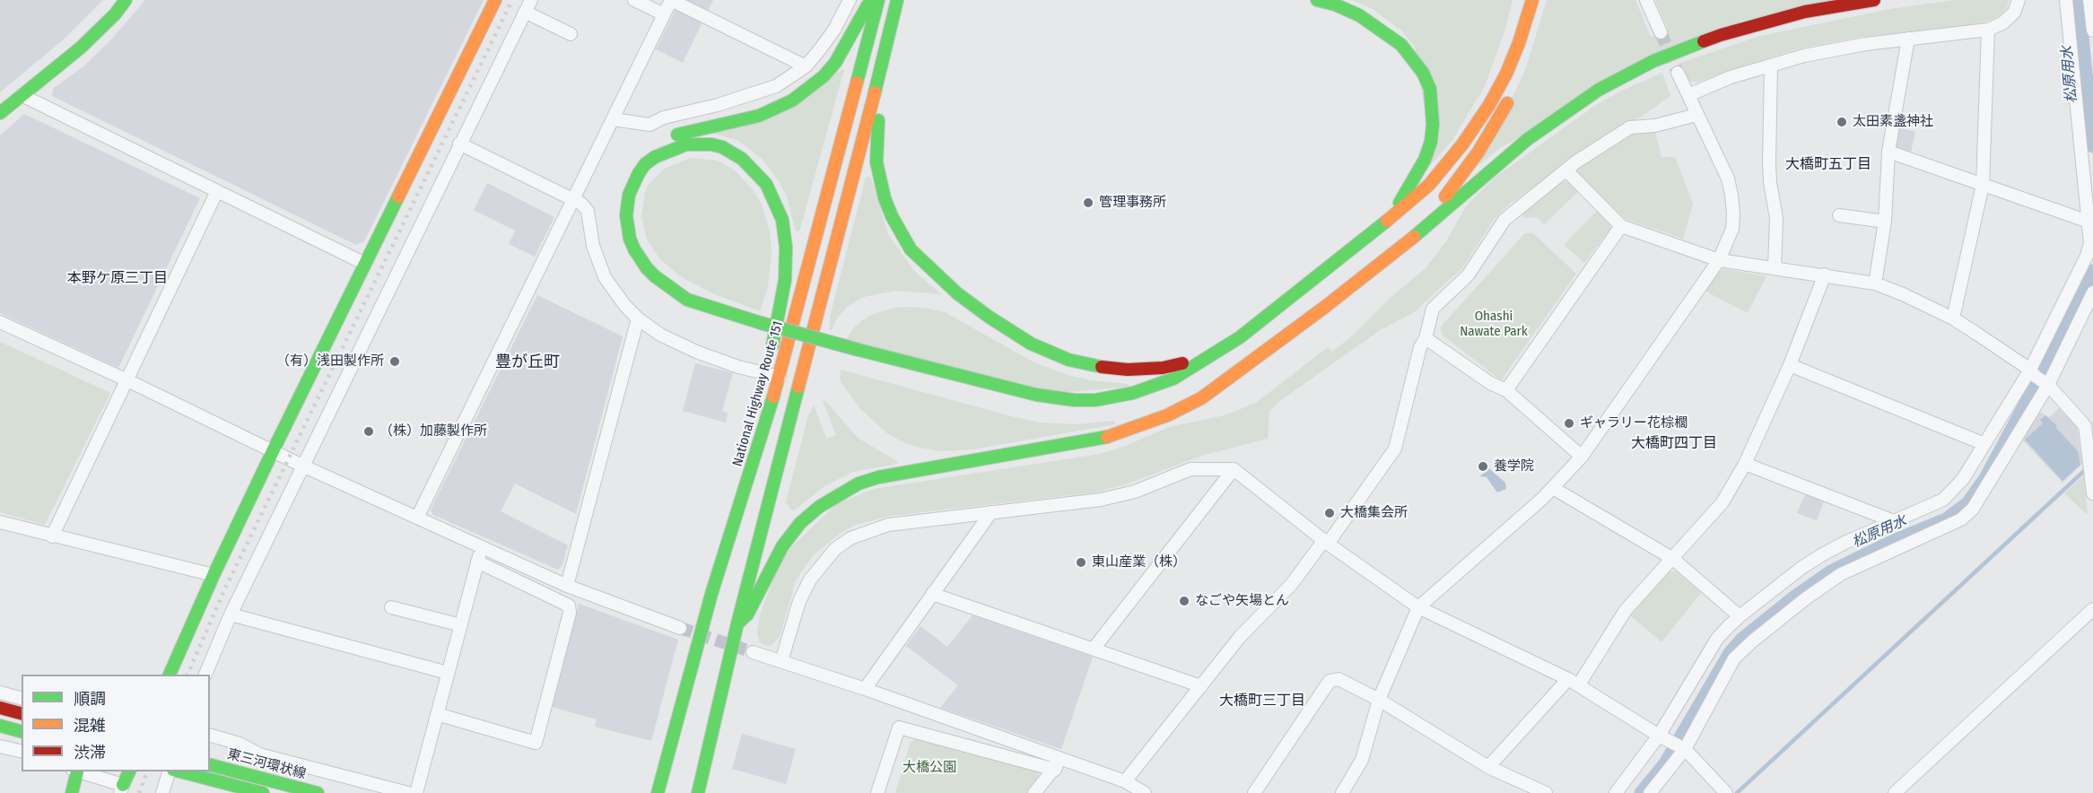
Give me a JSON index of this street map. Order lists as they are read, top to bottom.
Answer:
{
  "streets": {
    "main road": ["National Highway Route 151", "東三河環状線"]
  },
  "districts": [
    "大橋町五丁目",
    "本野ケ原三丁目",
    "豊が丘町",
    "大橋町四丁目",
    "大橋町三丁目"
  ],
  "water": ["松原用水"],
  "parks": ["Ohashi Nawate Park", "大橋公園"],
  "places": [
    "太田素盞神社",
    "管理事務所",
    "（有）浅田製作所",
    "ギャラリー花棕櫚",
    "（株）加藤製作所",
    "養学院",
    "大橋集会所",
    "東山産業（株）",
    "なごや矢場とん"
  ],
  "legend": ["順調", "混雑", "渋滞"]
}
